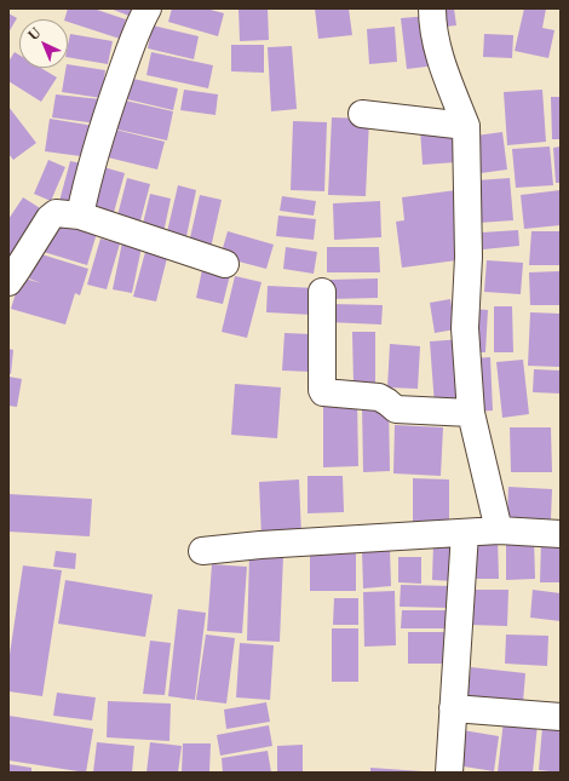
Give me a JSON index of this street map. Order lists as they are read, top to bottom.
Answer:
{
  "north": "top left"
}
